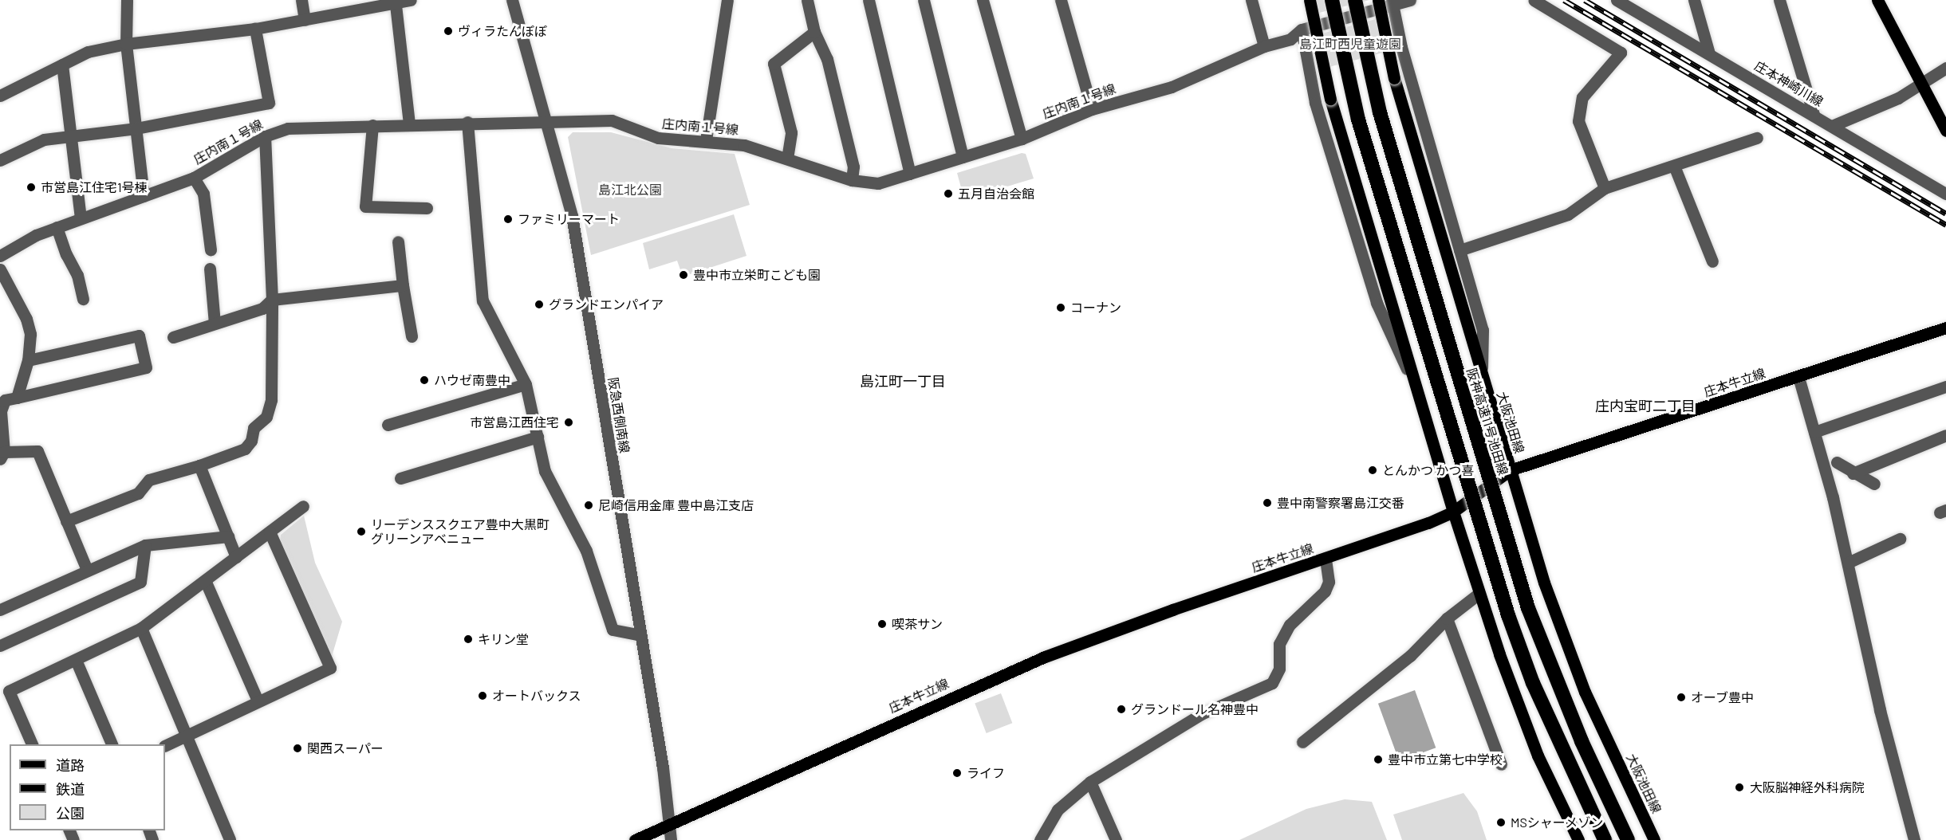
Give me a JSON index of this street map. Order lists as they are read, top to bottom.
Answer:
{
  "streets": {
    "highway": ["阪神高速11号池田線"],
    "main road": ["庄本牛立線", "大阪池田線"],
    "street": ["庄本神崎川線", "庄内南１号線", "阪急西側南線"]
  },
  "crossings": [
    ["庄内南１号線", "阪急西側南線"],
    ["庄本牛立線", "阪急西側南線"],
    ["庄本牛立線", "大阪池田線"]
  ],
  "districts": ["島江町一丁目", "庄内宝町二丁目"],
  "parks": ["島江町西児童遊園", "島江北公園"],
  "places": [
    "ヴィラたんぽぽ",
    "市営島江住宅1号棟",
    "五月自治会館",
    "ファミリーマート",
    "豊中市立栄町こども園",
    "グランドエンパイア",
    "コーナン",
    "ハウゼ南豊中",
    "市営島江西住宅",
    "とんかつ かつ喜",
    "豊中南警察署島江交番",
    "尼崎信用金庫 豊中島江支店",
    "リーデンススクエア豊中大黒町 グリーンアベニュー",
    "喫茶サン",
    "キリン堂",
    "オートバックス",
    "オーブ豊中",
    "グランドール名神豊中",
    "関西スーパー",
    "豊中市立第七中学校",
    "ライフ",
    "大阪脳神経外科病院",
    "MSシャーメゾン"
  ],
  "legend": ["道路", "鉄道", "公園"]
}
